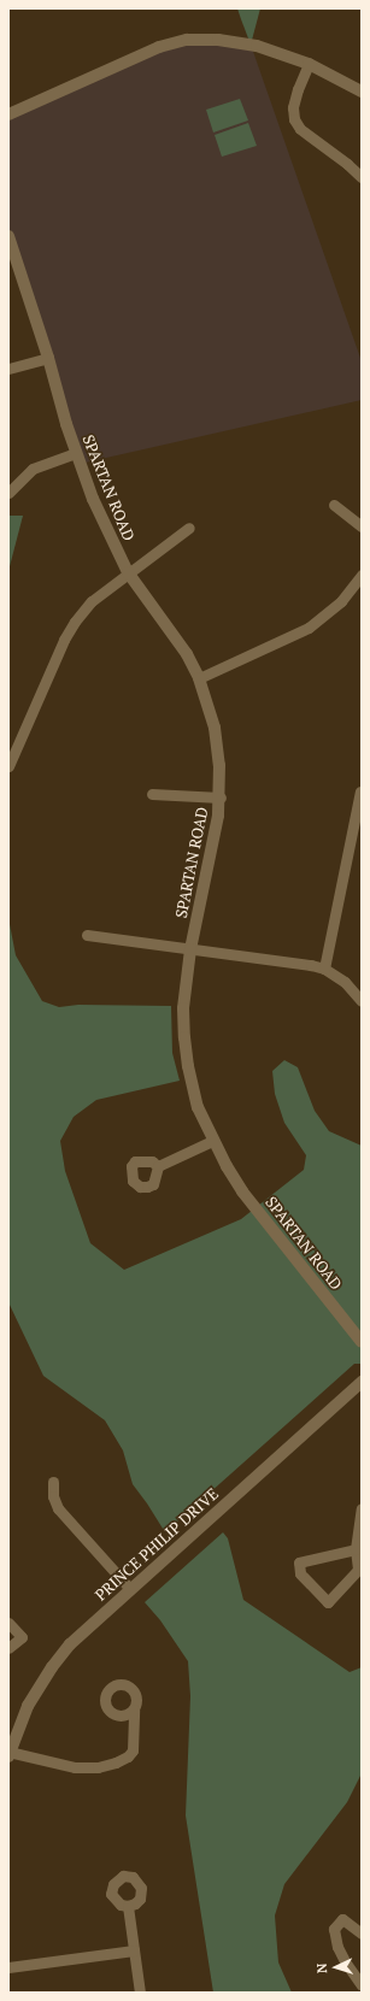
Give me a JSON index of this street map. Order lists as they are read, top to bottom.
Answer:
{
  "streets": {
    "street": ["SPARTAN ROAD", "PRINCE PHILIP DRIVE"]
  },
  "north": "left"
}
